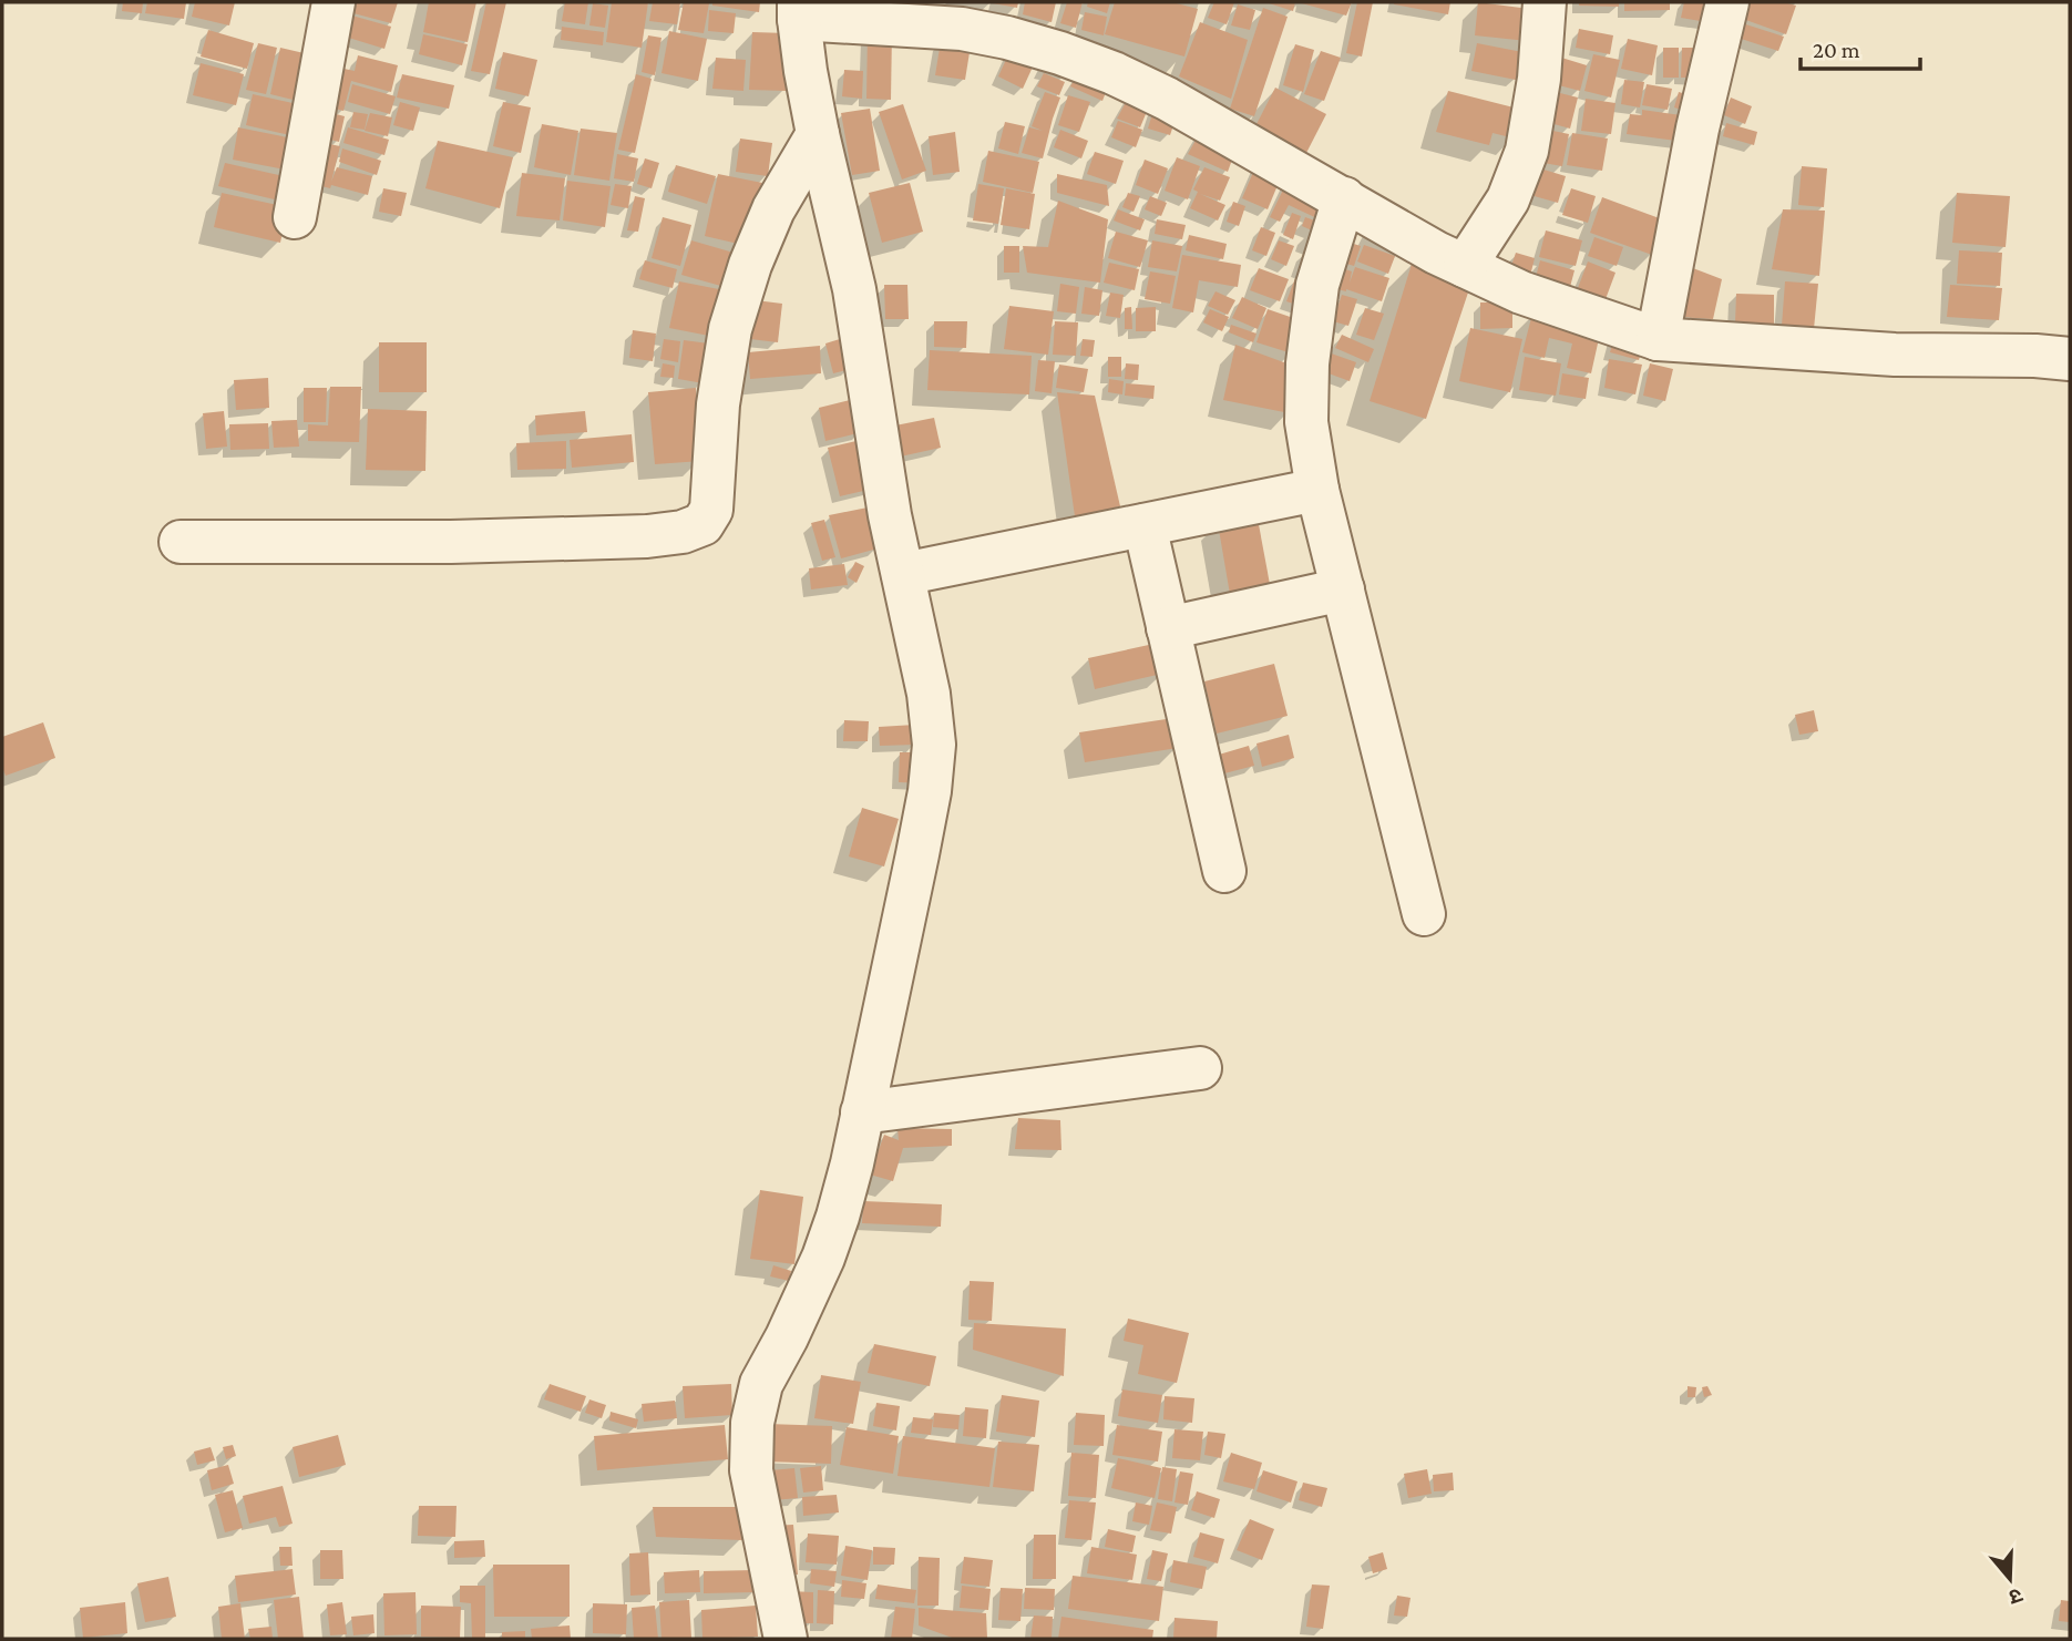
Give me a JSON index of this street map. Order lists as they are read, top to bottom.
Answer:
{
  "scale_bar": "20 m",
  "north": "bottom"
}
